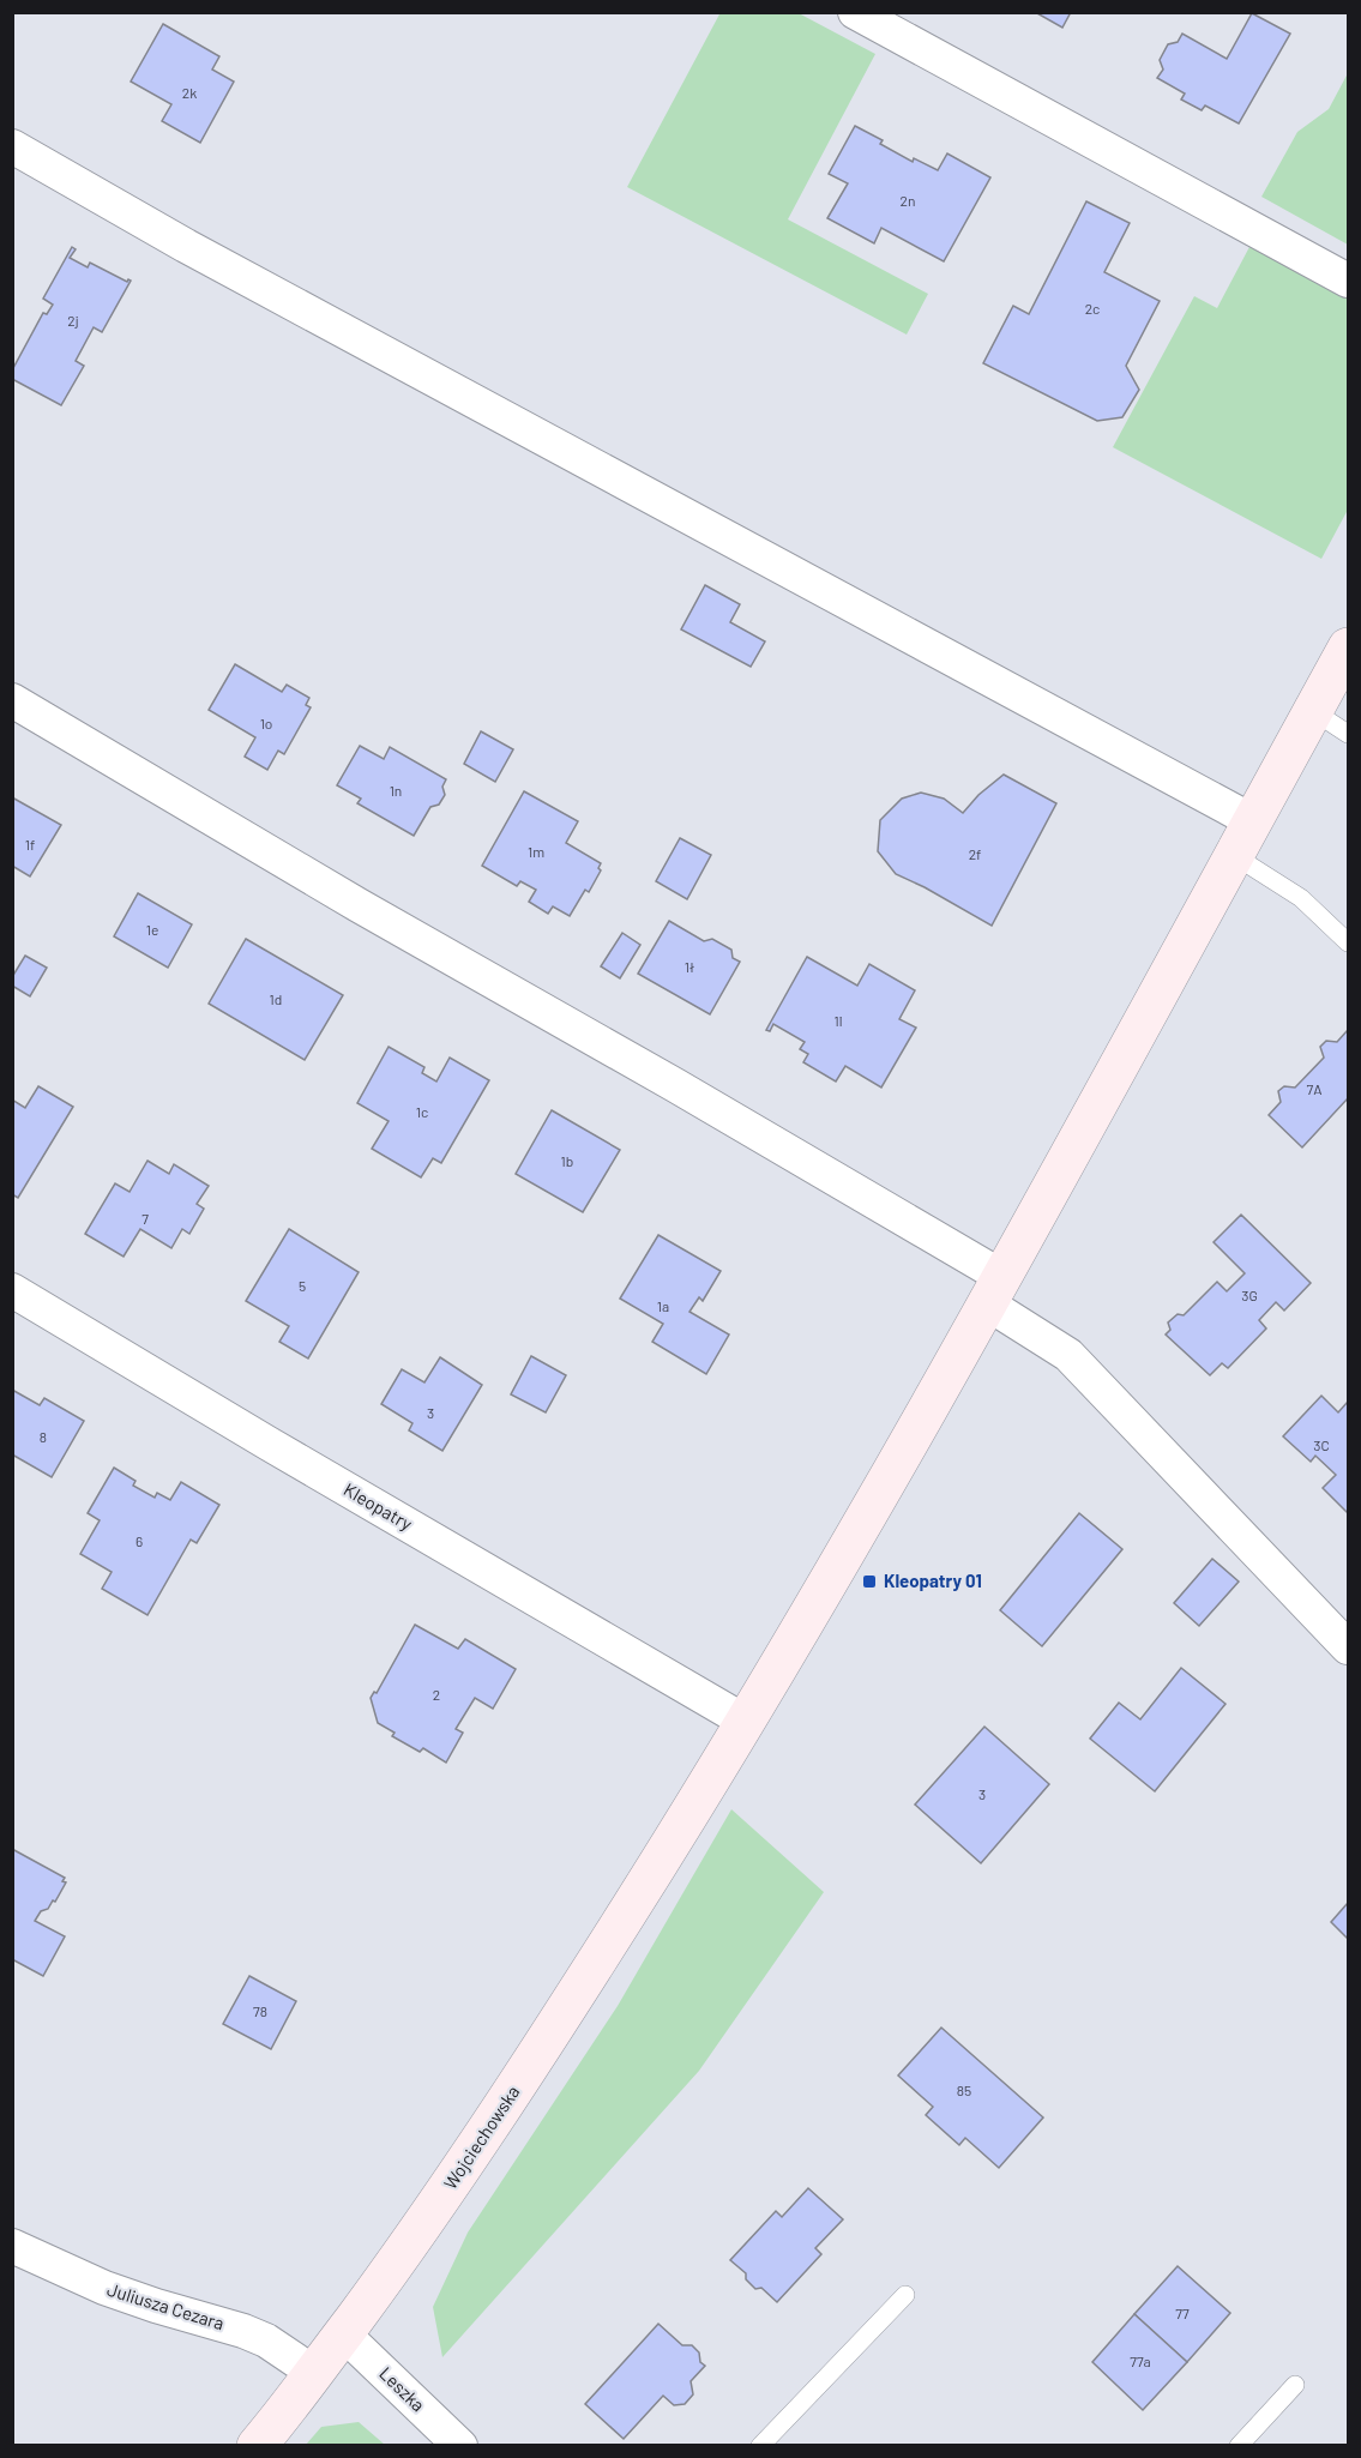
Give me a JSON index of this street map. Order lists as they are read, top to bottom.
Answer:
{
  "streets": {
    "street": [
      "Kleopatry",
      "Wojciechowska",
      "Juliusza Cezara",
      "Leszka"
    ]
  },
  "crossings": [
    ["Kleopatry", "Wojciechowska"],
    ["Wojciechowska", "Juliusza Cezara"],
    ["Wojciechowska", "Leszka"]
  ],
  "places": {
    "transit": ["Kleopatry 01"]
  },
  "house_numbers": [
    "2k",
    "2n",
    "2c",
    "2j",
    "1o",
    "1n",
    "1f",
    "1m",
    "2f",
    "1e",
    "1ł",
    "1d",
    "1l",
    "7A",
    "1c",
    "1b",
    "7",
    "5",
    "3G",
    "1a",
    "3",
    "8",
    "3C",
    "6",
    "2",
    "3",
    "78",
    "85",
    "77",
    "77a"
  ]
}
